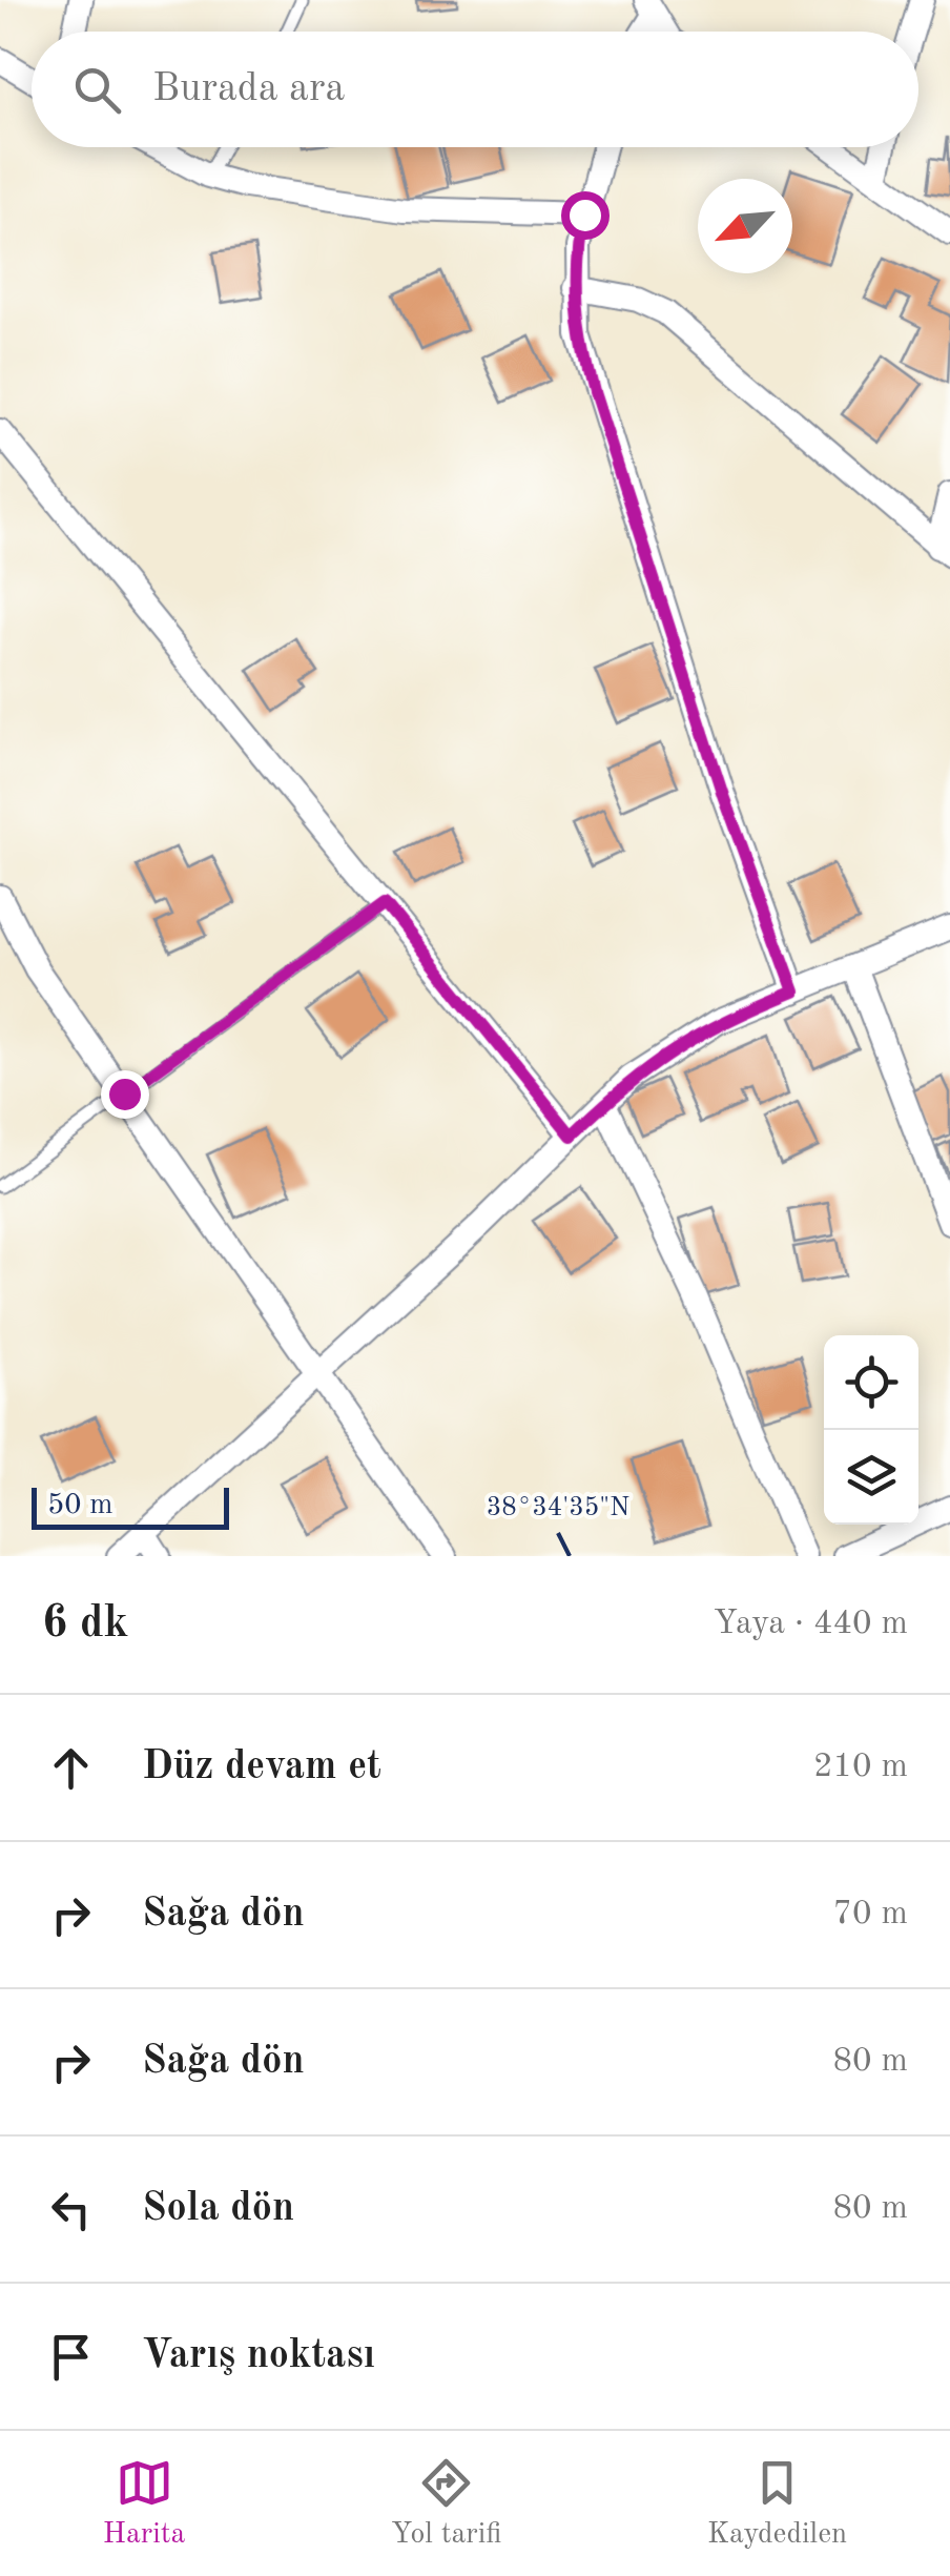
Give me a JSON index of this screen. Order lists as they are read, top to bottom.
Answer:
{
  "scale_bar": "50 m",
  "north": "bottom left",
  "page": {
    "search": "Burada ara",
    "scale": "50 m",
    "heading": ["6 dk", "Yaya · 440 m"],
    "list": [
      ["Düz devam et", "210 m"],
      ["Sağa dön", "70 m"],
      ["Sağa dön", "80 m"],
      ["Sola dön", "80 m"],
      "Varış noktası"
    ],
    "nav": ["Harita", "Yol tarifi", "Kaydedilen"]
  },
  "coordinates": ["38°34'35\"N"]
}
